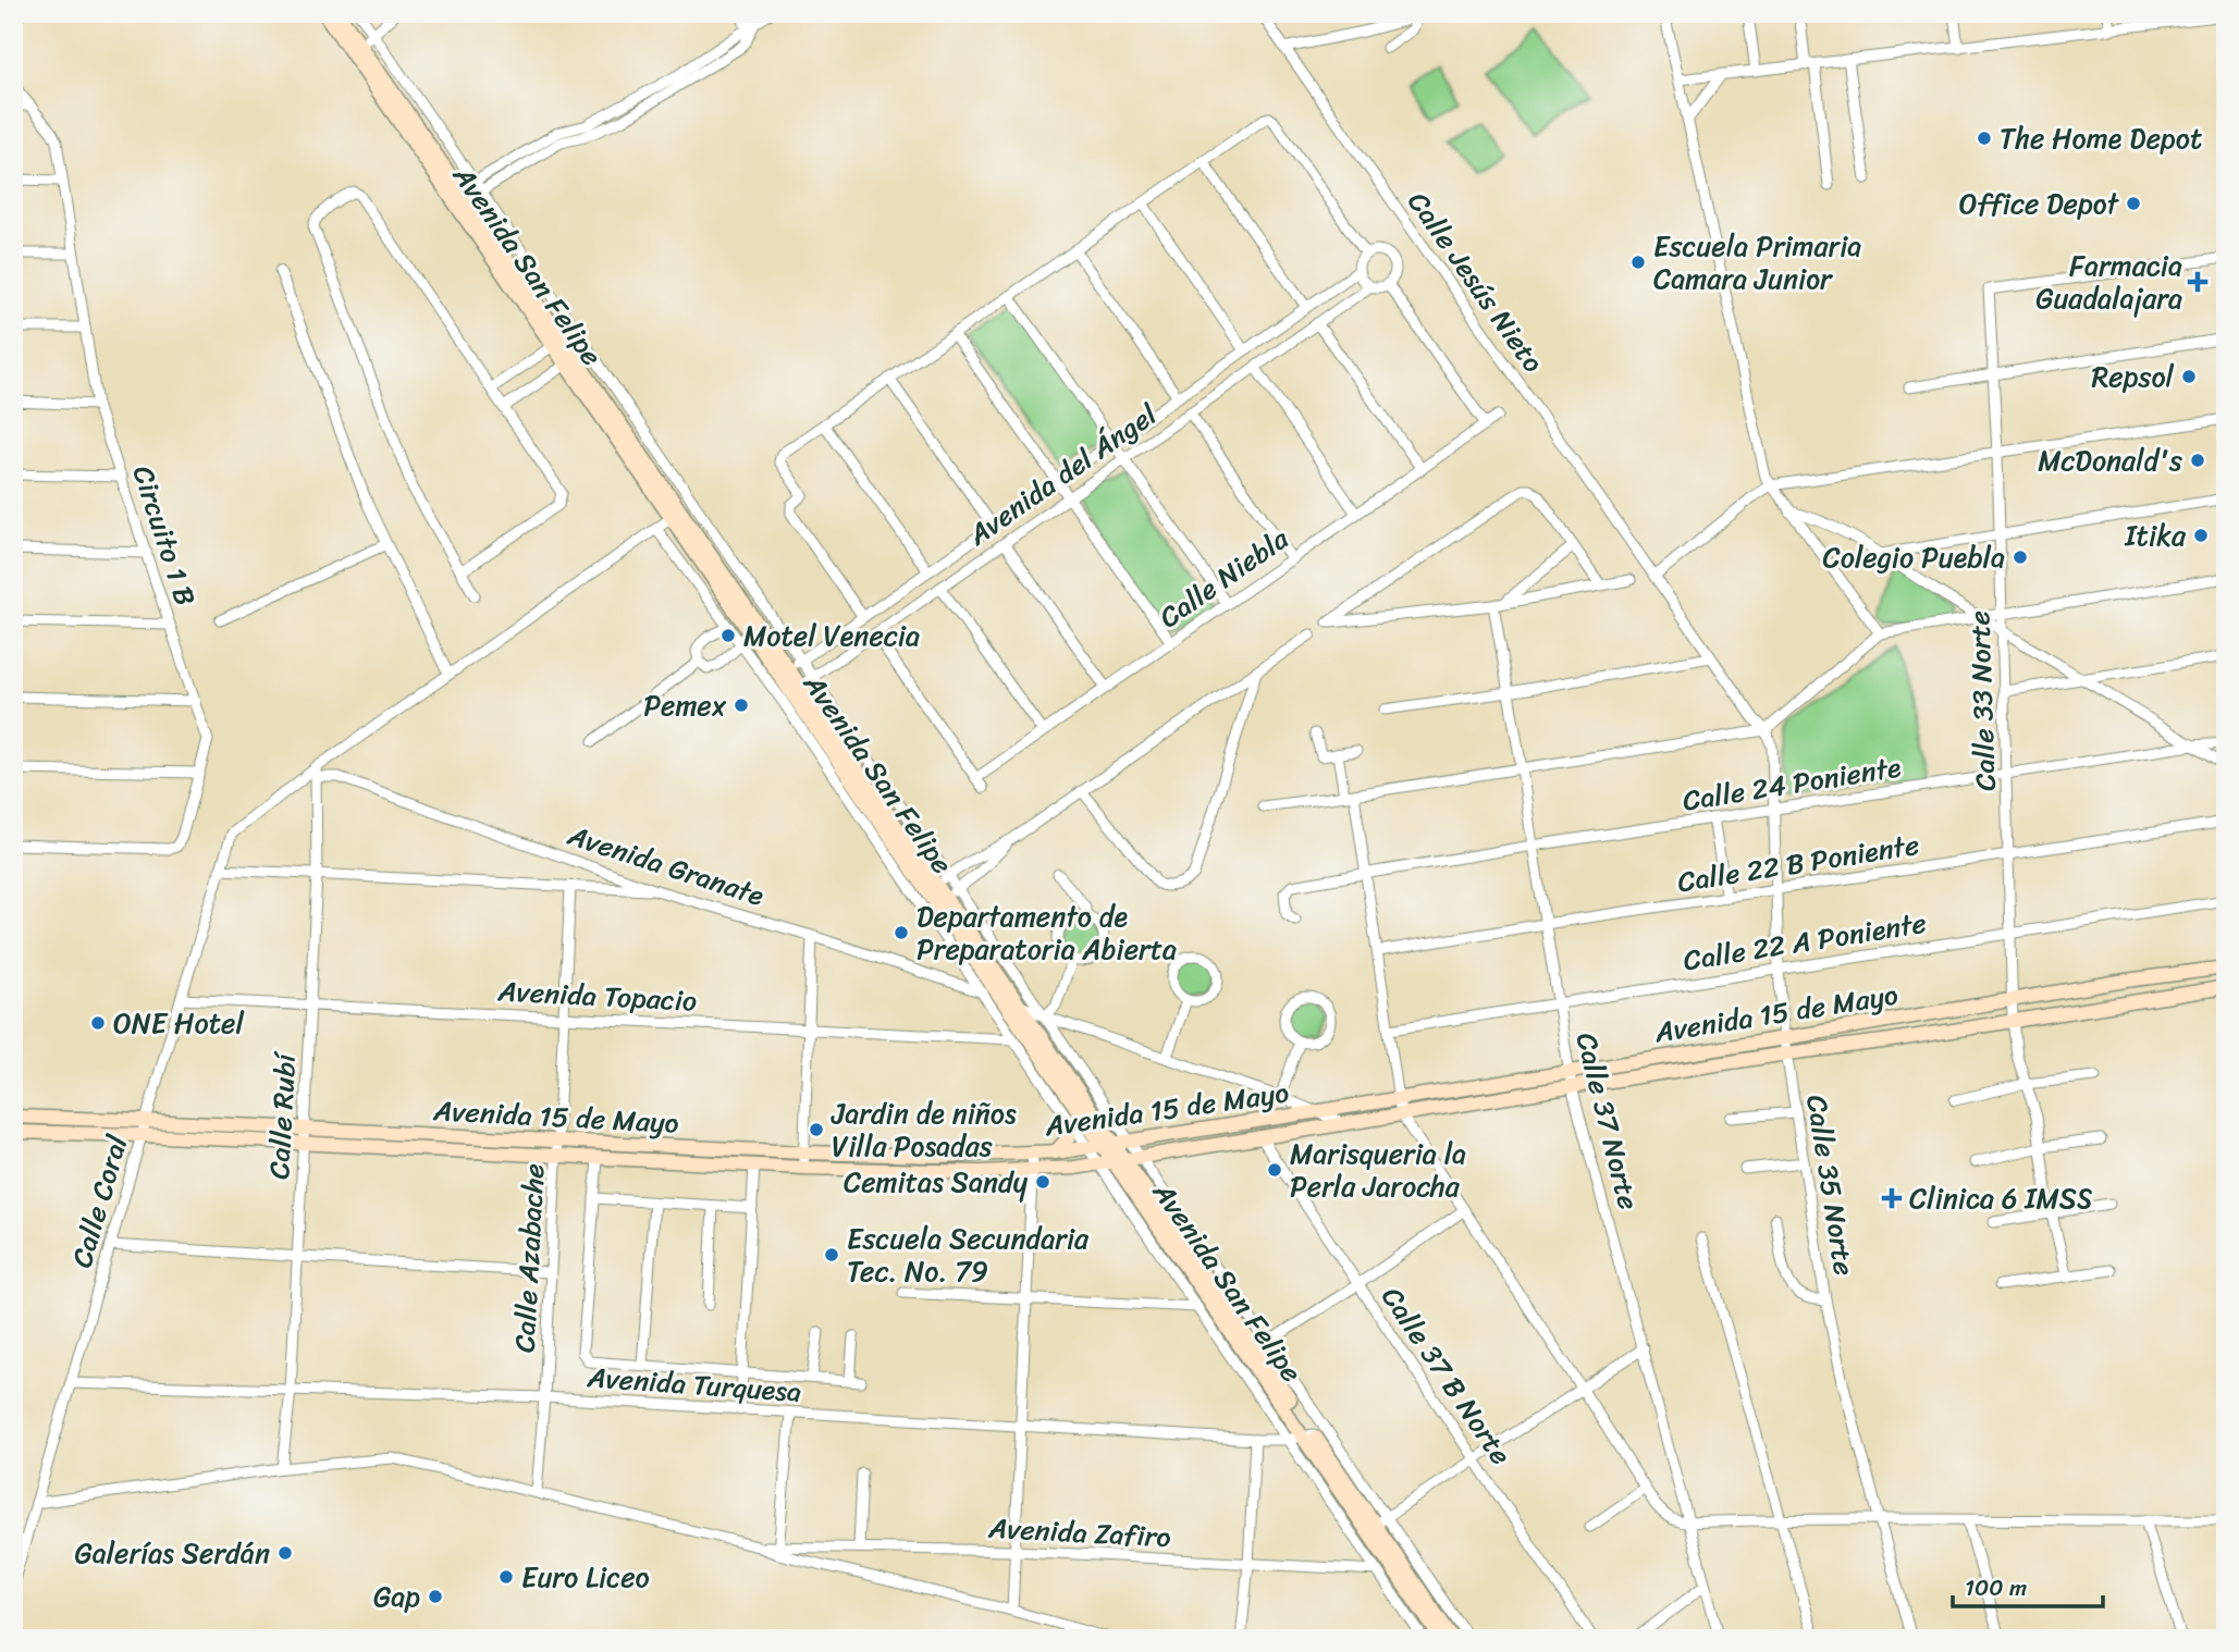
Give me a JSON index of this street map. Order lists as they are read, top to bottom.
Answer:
{
  "streets": {
    "main road": ["Avenida San Felipe", "Avenida 15 de Mayo"],
    "street": [
      "Calle Jesús Nieto",
      "Avenida del Ángel",
      "Circuito 1 B",
      "Calle Niebla",
      "Calle 33 Norte",
      "Calle 24 Poniente",
      "Calle 22 B Poniente",
      "Avenida Granate",
      "Calle 22 A Poniente",
      "Avenida Topacio",
      "Calle Rubí",
      "Calle 37 Norte",
      "Calle 35 Norte",
      "Calle Coral",
      "Calle Azabache",
      "Calle 37 B Norte",
      "Avenida Turquesa",
      "Avenida Zafiro"
    ]
  },
  "crossings": [
    ["Avenida San Felipe", "Avenida del Ángel"],
    ["Avenida San Felipe", "Avenida Granate"],
    ["Avenida San Felipe", "Avenida Topacio"],
    ["Avenida San Felipe", "Avenida 15 de Mayo"],
    ["Avenida San Felipe", "Avenida Turquesa"],
    ["Avenida San Felipe", "Avenida Zafiro"],
    ["Calle Jesús Nieto", "Calle 35 Norte"],
    ["Calle 33 Norte", "Calle 24 Poniente"],
    ["Calle 33 Norte", "Calle 22 B Poniente"],
    ["Calle 33 Norte", "Calle 22 A Poniente"],
    ["Calle 33 Norte", "Avenida 15 de Mayo"],
    ["Calle 24 Poniente", "Calle 37 Norte"],
    ["Calle 24 Poniente", "Calle 35 Norte"],
    ["Calle 22 B Poniente", "Calle 37 Norte"],
    ["Calle 22 B Poniente", "Calle 35 Norte"],
    ["Avenida Granate", "Avenida 15 de Mayo"],
    ["Avenida Granate", "Calle Rubí"],
    ["Avenida Granate", "Calle Coral"],
    ["Calle 22 A Poniente", "Calle 37 Norte"],
    ["Calle 22 A Poniente", "Calle 35 Norte"],
    ["Avenida Topacio", "Calle Rubí"],
    ["Avenida Topacio", "Calle Coral"],
    ["Avenida Topacio", "Calle Azabache"],
    ["Avenida 15 de Mayo", "Calle Rubí"],
    ["Avenida 15 de Mayo", "Calle 37 Norte"],
    ["Avenida 15 de Mayo", "Calle 35 Norte"],
    ["Avenida 15 de Mayo", "Calle Coral"],
    ["Avenida 15 de Mayo", "Calle Azabache"],
    ["Avenida 15 de Mayo", "Calle 37 B Norte"],
    ["Calle Rubí", "Calle Coral"],
    ["Calle Rubí", "Avenida Turquesa"],
    ["Calle Coral", "Avenida Turquesa"],
    ["Calle Azabache", "Avenida Turquesa"]
  ],
  "places": {
    "other": [
      "The Home Depot",
      "Office Depot",
      "Escuela Primaria Camara Junior",
      "Repsol",
      "McDonald's",
      "Itika",
      "Colegio Puebla",
      "Motel Venecia",
      "Pemex",
      "Departamento de Preparatoria Abierta",
      "ONE Hotel",
      "Jardin de niños Villa Posadas",
      "Marisqueria la Perla Jarocha",
      "Cemitas Sandy",
      "Escuela Secundaria Tec. No. 79",
      "Galerías Serdán",
      "Euro Liceo",
      "Gap"
    ],
    "health": ["Farmacia Guadalajara", "Clinica 6 IMSS"]
  },
  "scale_bar": "100 m"
}
